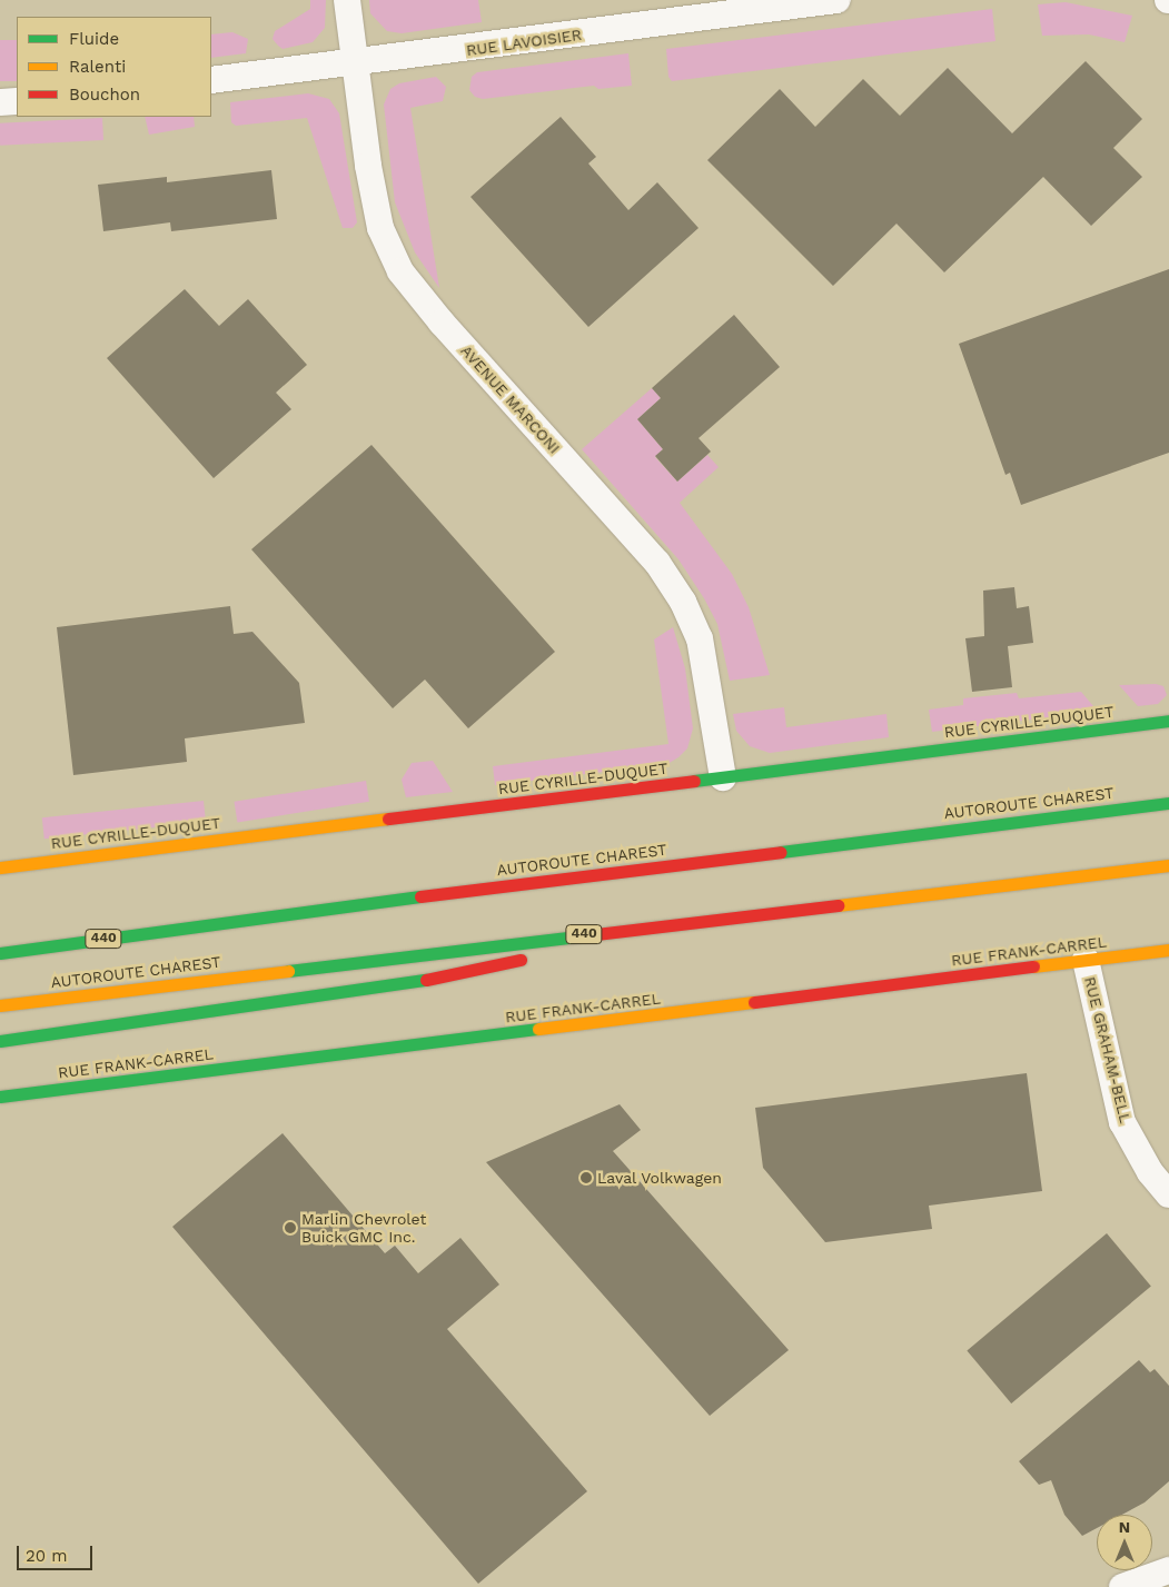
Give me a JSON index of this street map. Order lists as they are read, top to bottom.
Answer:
{
  "streets": {
    "main road": [
      "RUE CYRILLE-DUQUET",
      "AUTOROUTE CHAREST",
      "440",
      "RUE FRANK-CARREL"
    ],
    "street": ["RUE LAVOISIER", "AVENUE MARCONI", "RUE GRAHAM-BELL"]
  },
  "crossings": [
    ["RUE LAVOISIER", "AVENUE MARCONI"],
    ["AVENUE MARCONI", "RUE CYRILLE-DUQUET"],
    ["RUE FRANK-CARREL", "RUE GRAHAM-BELL"]
  ],
  "places": ["Laval Volkwagen", "Marlin Chevrolet Buick GMC Inc."],
  "legend": ["Fluide", "Ralenti", "Bouchon"],
  "scale_bar": "20 m",
  "north": "top"
}
